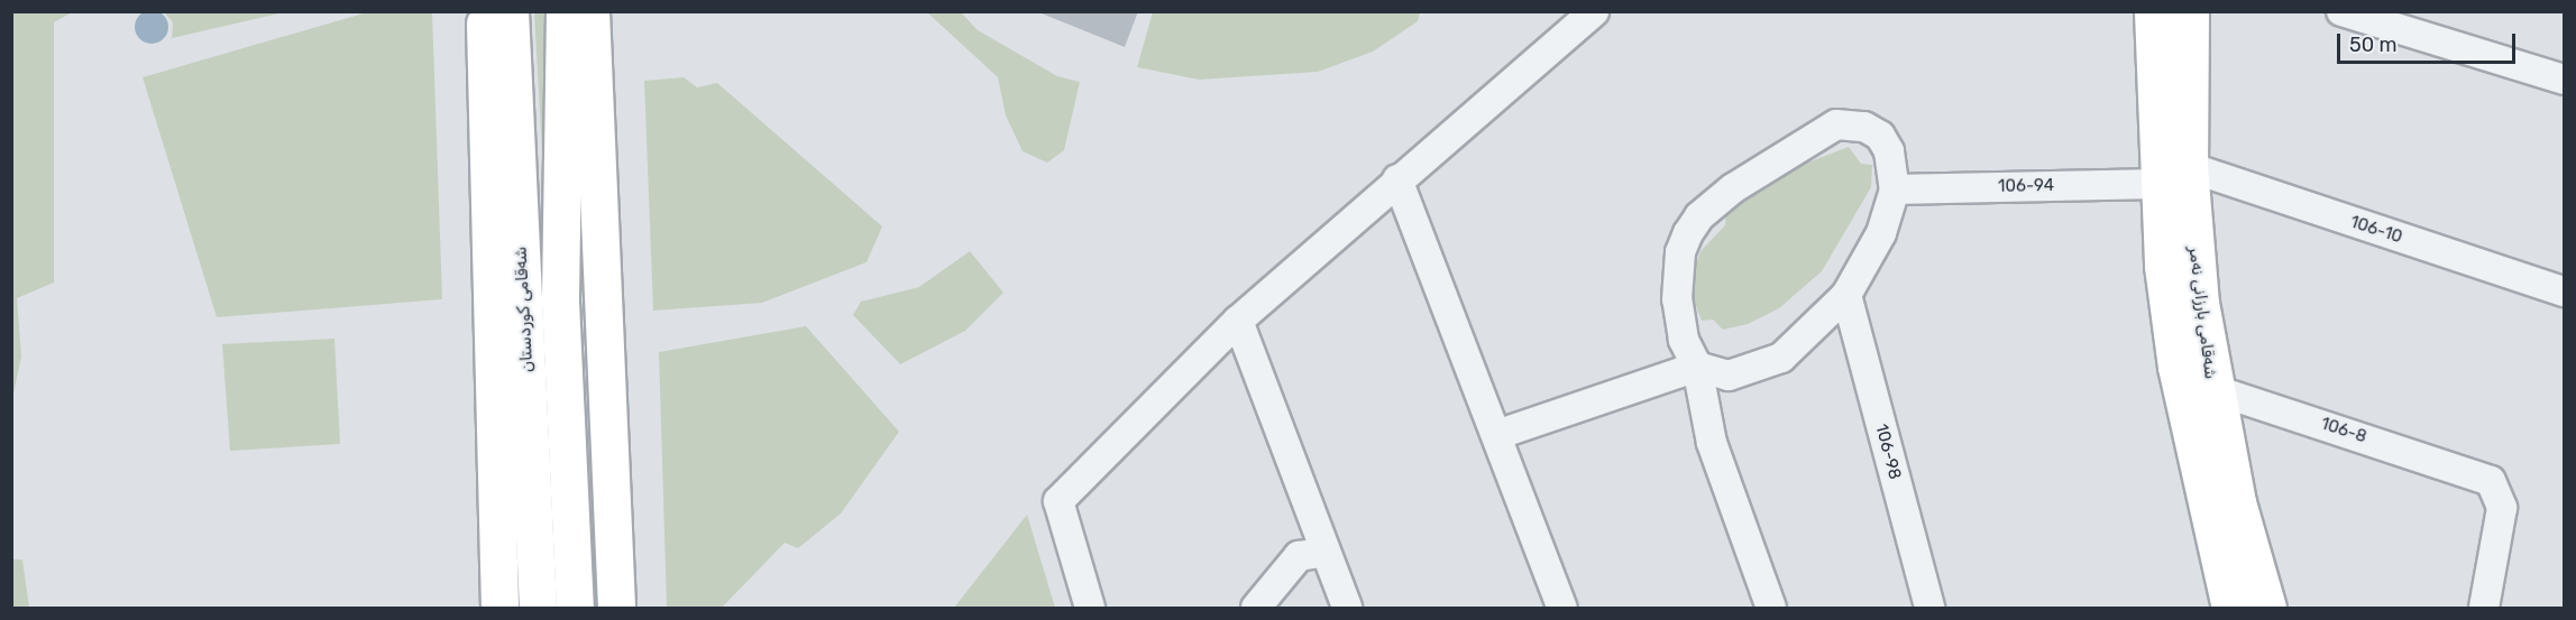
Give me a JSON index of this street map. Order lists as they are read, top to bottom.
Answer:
{
  "streets": {
    "main road": ["شەقامی کوردستان", "شەقامی بارزانی نەمر"],
    "street": [
      "106-94",
      "106-10",
      "106-8",
      "106-98"
    ]
  },
  "crossings": [
    ["106-94", "106-10"],
    ["106-94", "شەقامی بارزانی نەمر"],
    ["106-10", "شەقامی بارزانی نەمر"],
    ["شەقامی بارزانی نەمر", "106-8"]
  ],
  "scale_bar": "50 m"
}
